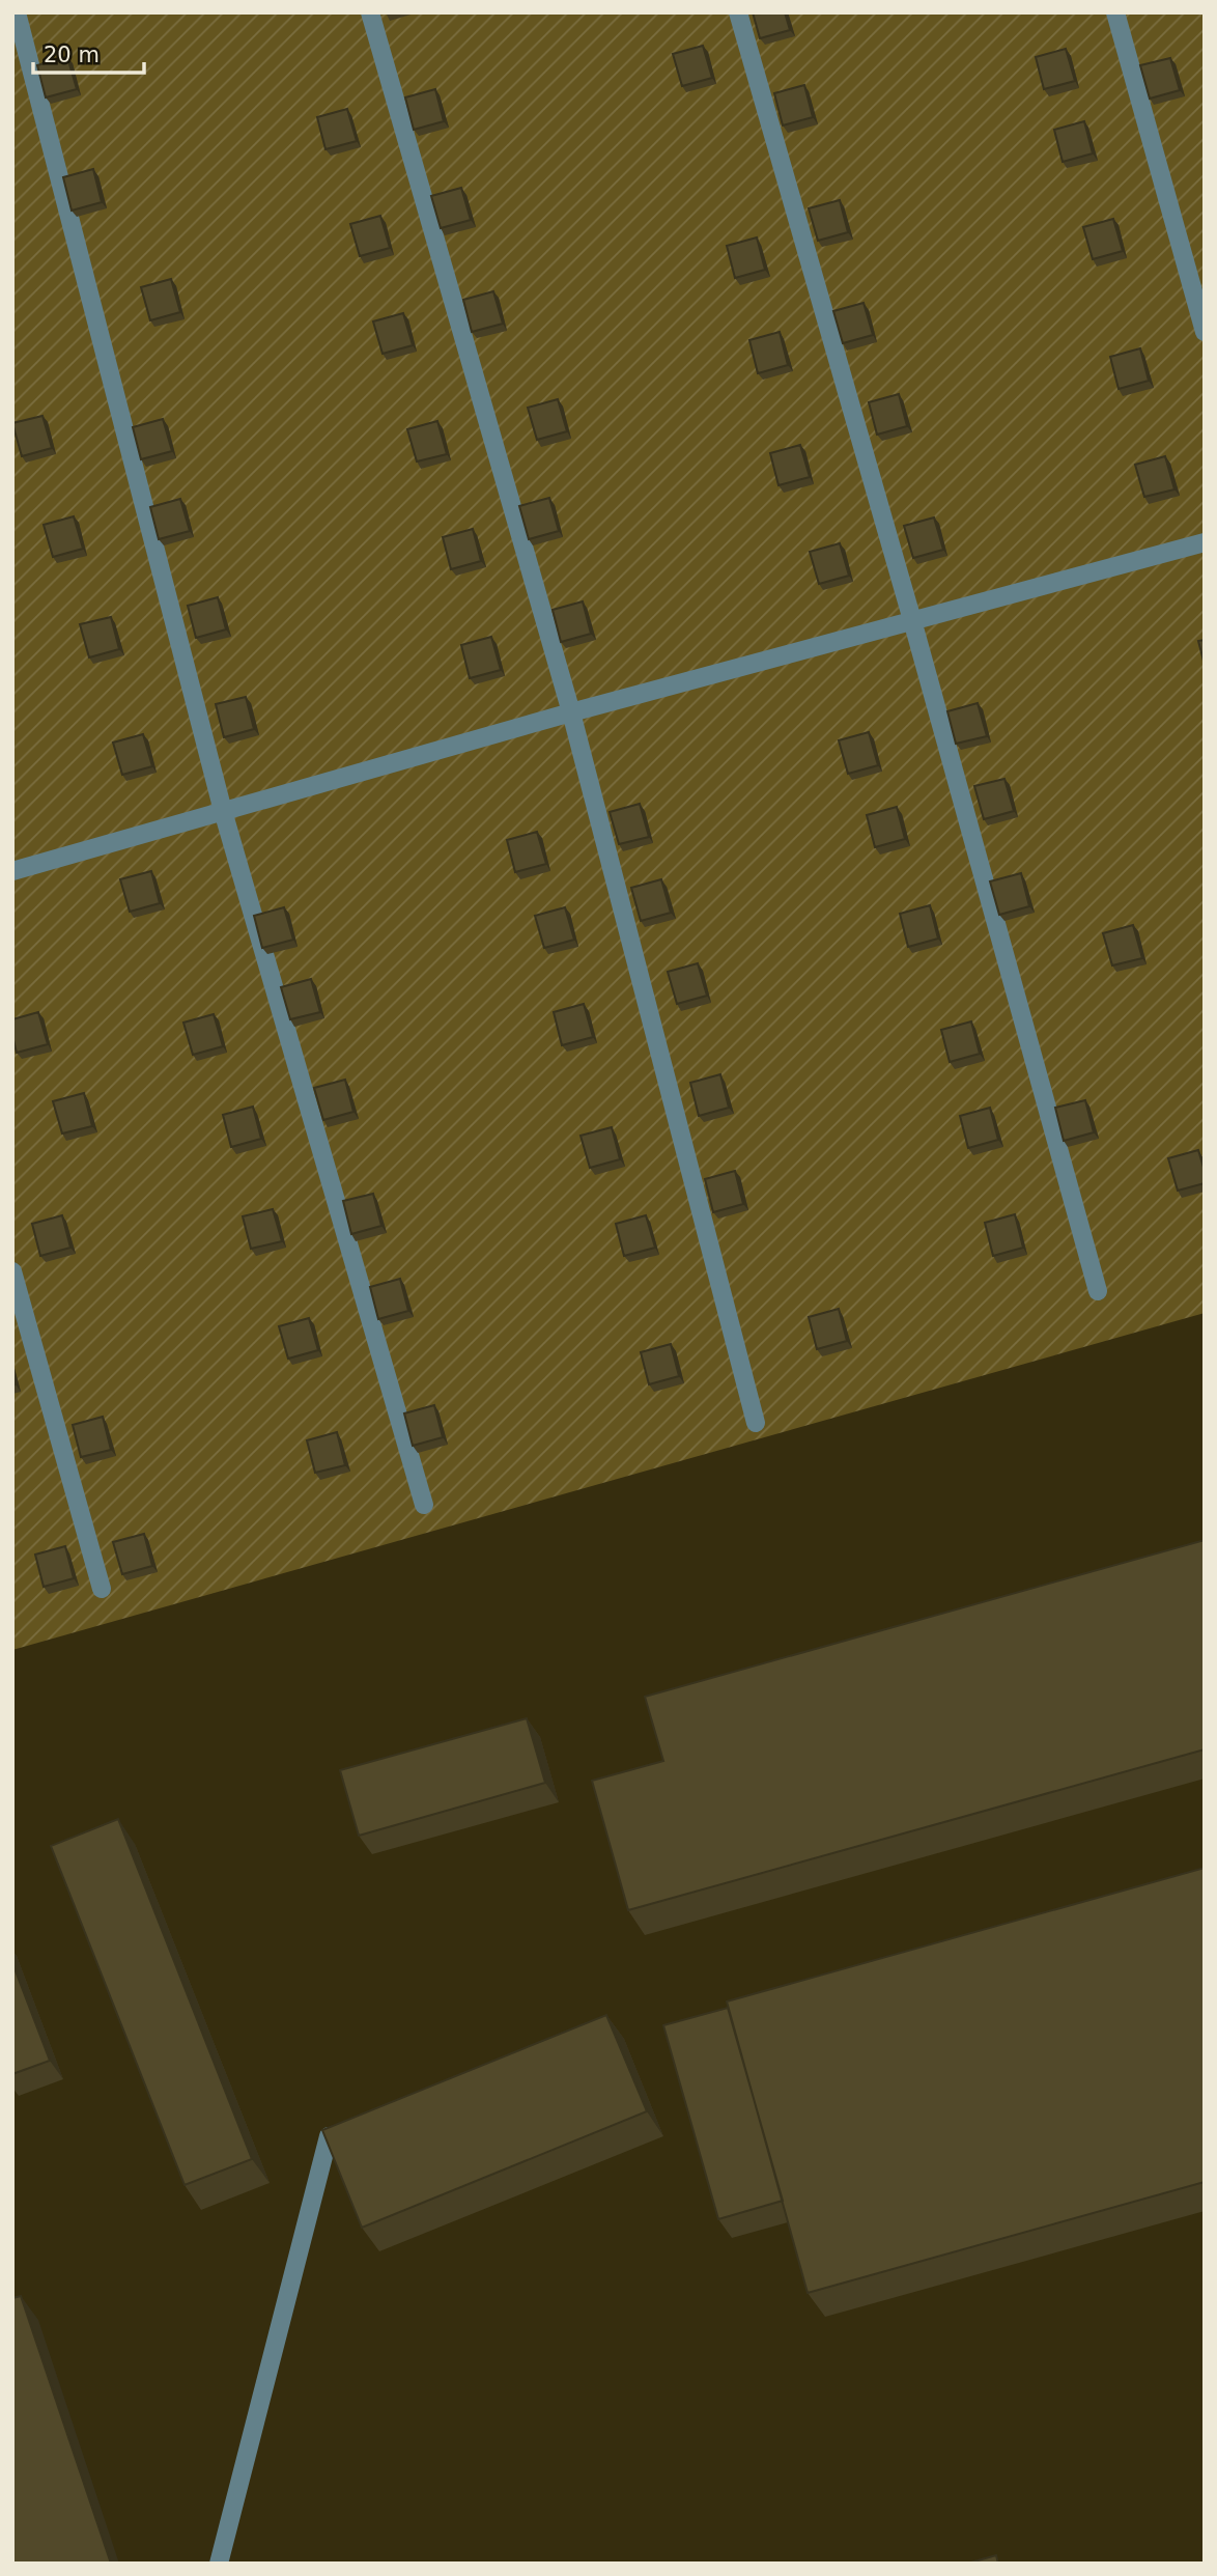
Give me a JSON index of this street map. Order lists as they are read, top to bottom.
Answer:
{
  "scale_bar": "20 m"
}
